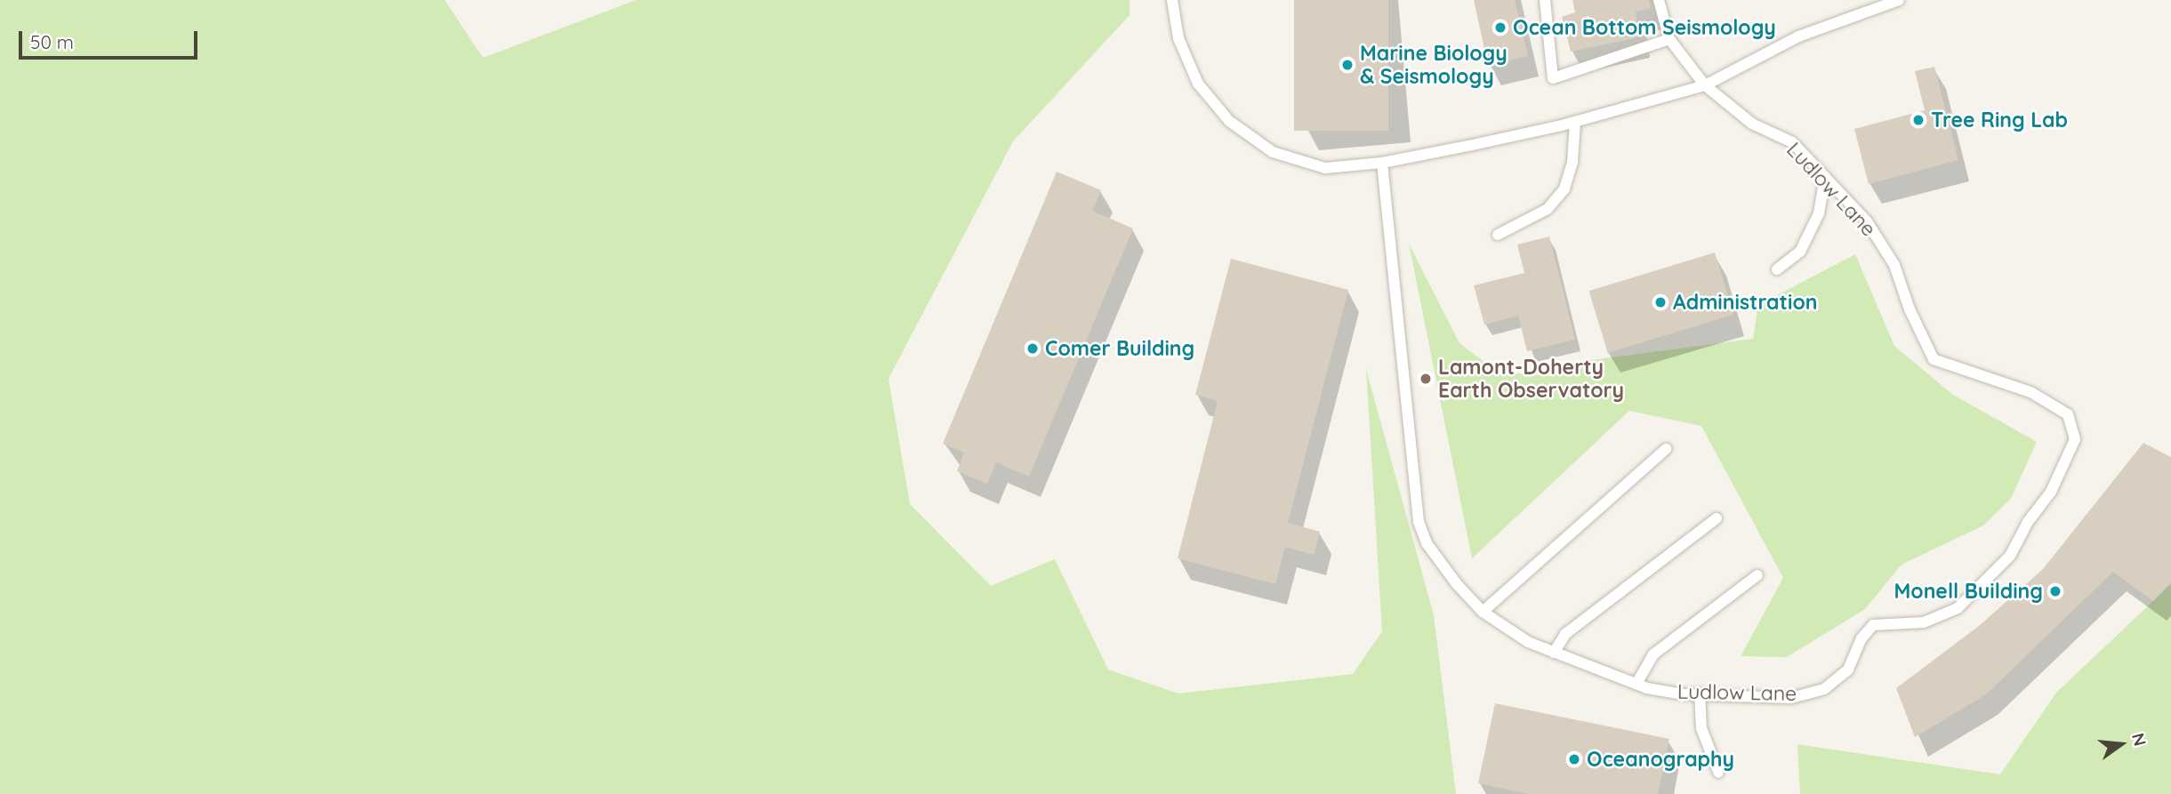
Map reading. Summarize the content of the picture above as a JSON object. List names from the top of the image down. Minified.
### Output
{"streets":{"lane":["Ludlow Lane"]},"places":["Ocean Bottom Seismology","Marine Biology & Seismology","Tree Ring Lab","Administration","Comer Building","Lamont-Doherty Earth Observatory","Monell Building","Oceanography"],"scale_bar":"50 m","north":"right"}
